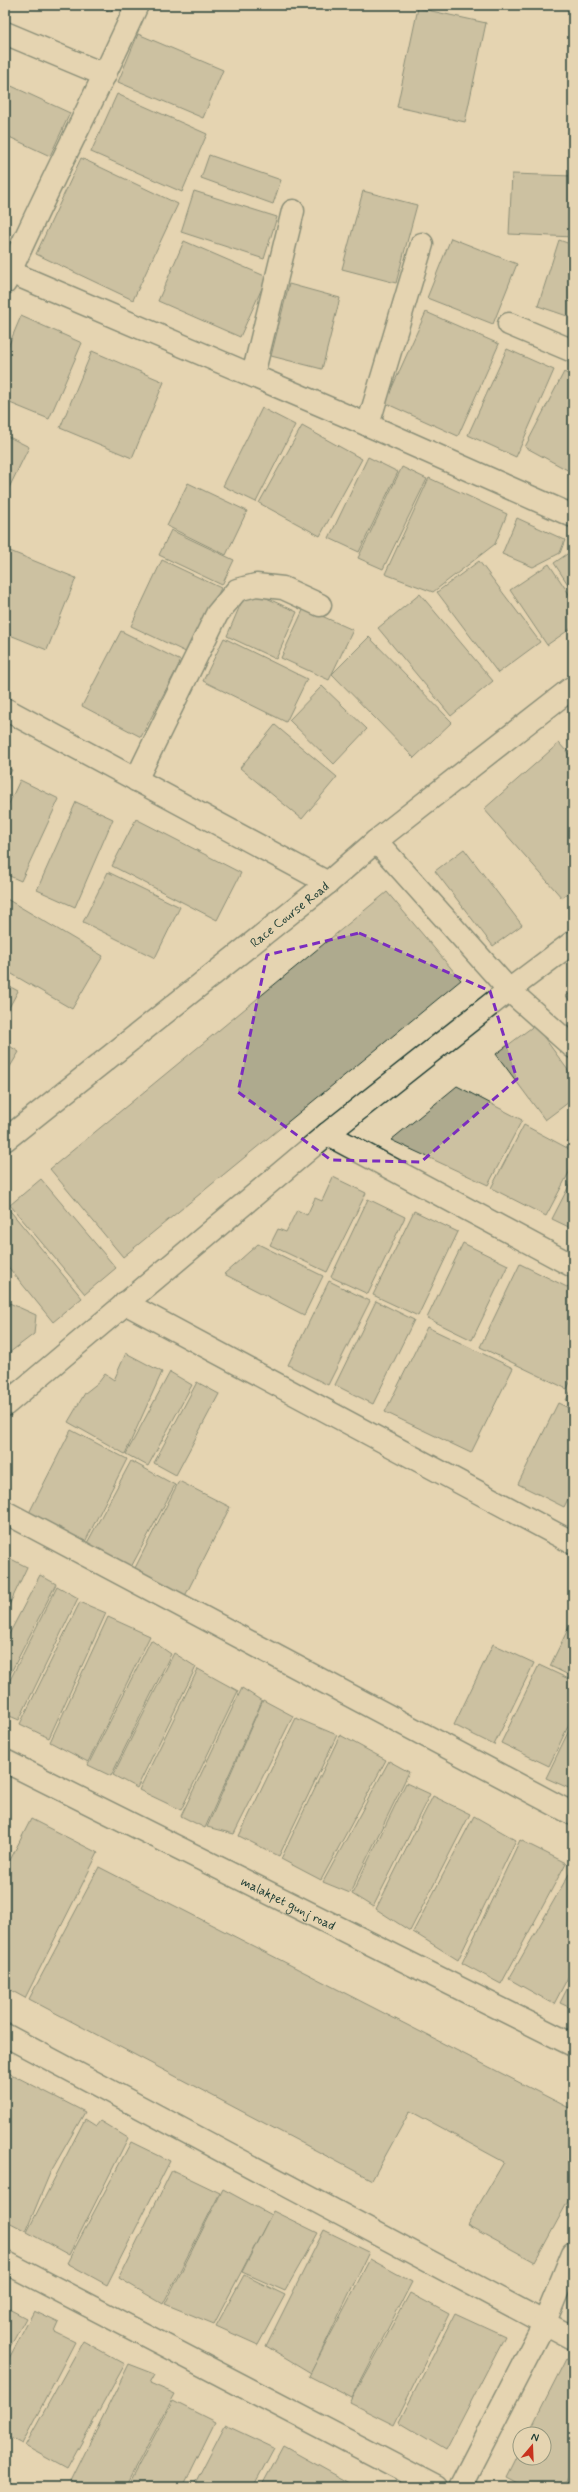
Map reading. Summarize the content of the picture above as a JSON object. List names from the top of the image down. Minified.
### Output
{"streets":{"street":["Race Course Road","malakpet gunj road"]},"north":"top"}
